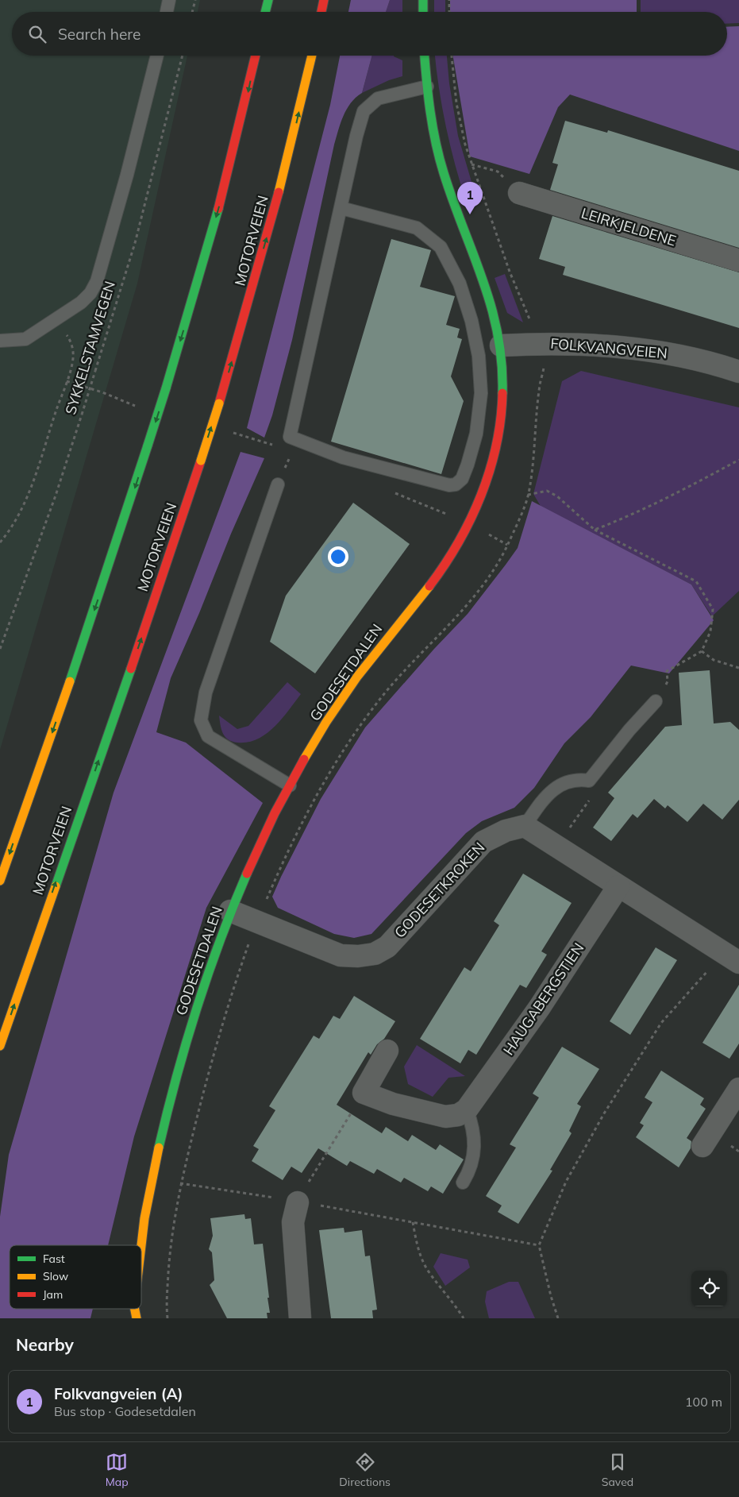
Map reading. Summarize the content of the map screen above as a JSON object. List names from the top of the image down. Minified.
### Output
{"streets":{"main road":["MOTORVEIEN","GODESETDALEN"],"street":["LEIRKJELDENE","FOLKVANGVEIEN","GODESETKROKEN","HAUGABERGSTIEN"],"path":["SYKKELSTAMVEGEN"]},"crossings":[["FOLKVANGVEIEN","GODESETDALEN"],["GODESETDALEN","GODESETKROKEN"]],"legend":["Fast","Slow","Jam"],"page":{"search":"Search here","pins":"1","heading":"Nearby","list":[{"mark":"1","name":"Folkvangveien (A)","note":"Bus stop · Godesetdalen","value":"100 m"}],"nav":["Map","Directions","Saved"]}}
